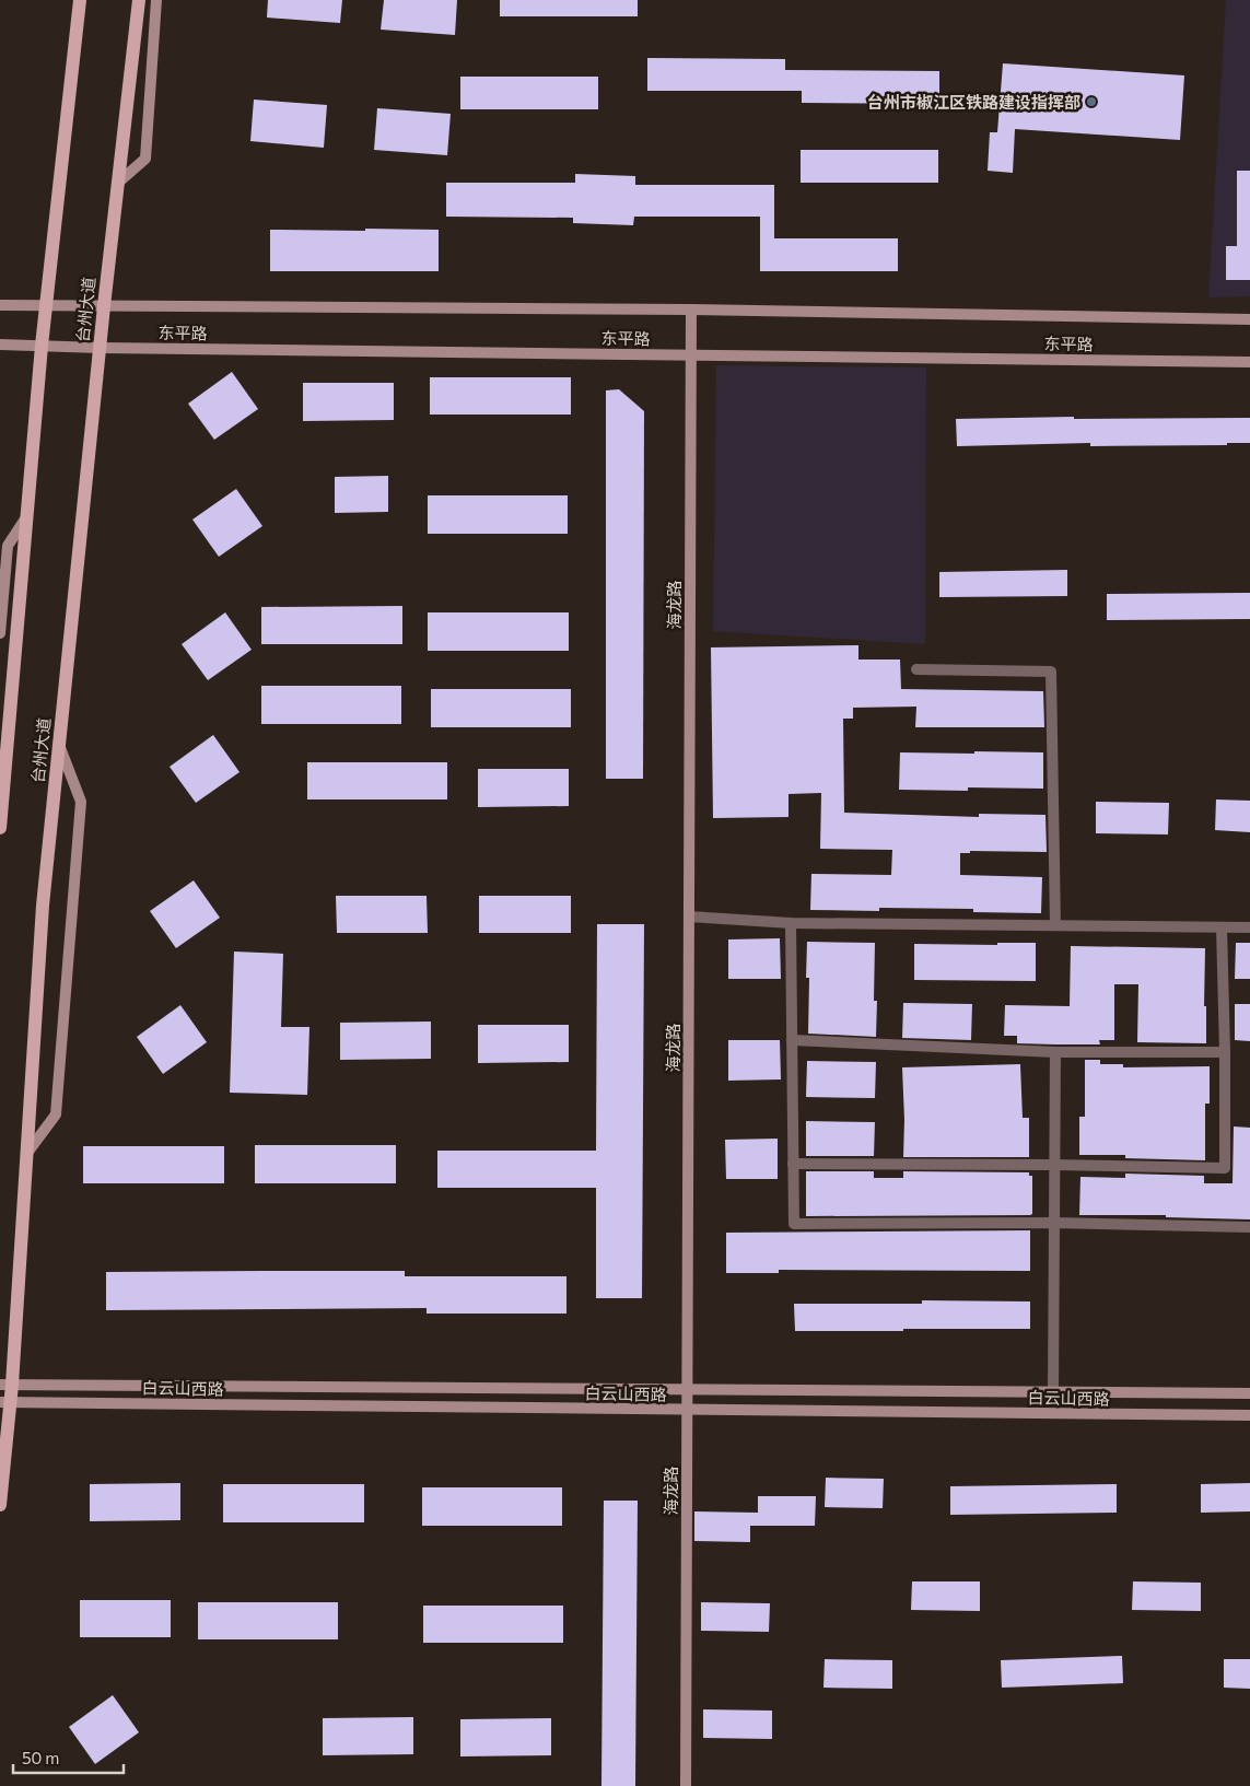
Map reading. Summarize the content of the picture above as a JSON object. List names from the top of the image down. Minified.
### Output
{"streets":{"main road":["台州大道","东平路","海龙路","白云山西路"]},"crossings":[["台州大道","东平路"],["台州大道","白云山西路"],["东平路","海龙路"],["海龙路","白云山西路"]],"places":["台州市椒江区铁路建设指挥部"],"scale_bar":"50 m"}
